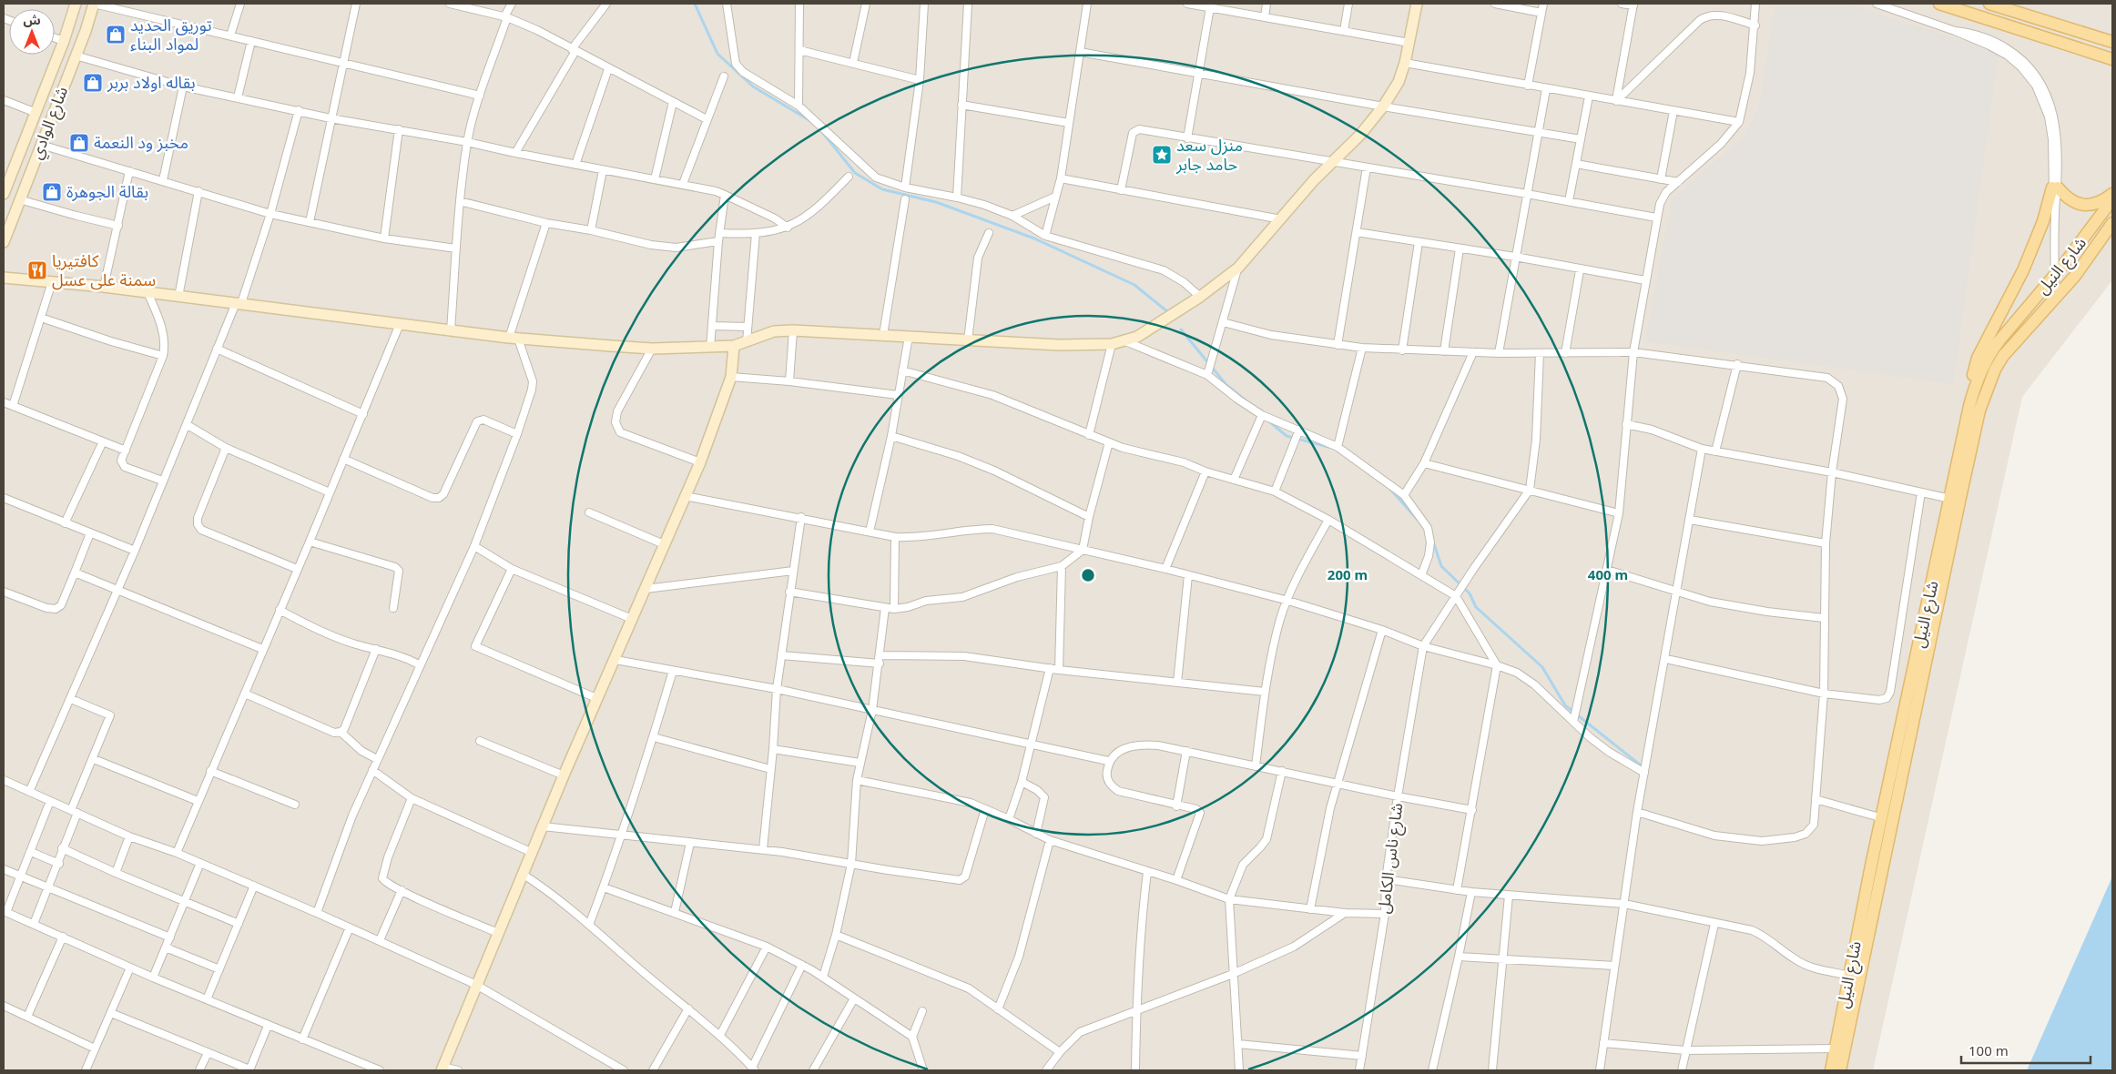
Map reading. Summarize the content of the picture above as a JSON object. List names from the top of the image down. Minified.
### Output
{"streets":{"main road":["شارع النيل"],"street":["شارع الوادي","شارع ناس الكامل"]},"places":{"shop":["توريق الحديد لمواد البناء","بقاله اولاد بربر","مخبز ود النعمة","بقالة الجوهرة"],"place":["منزل سعد حامد جابر"],"restaurant":["كافتيريا سمنة على عسل"]},"scale_bar":"100 m","north":"top","rings":["200 m","400 m"]}
